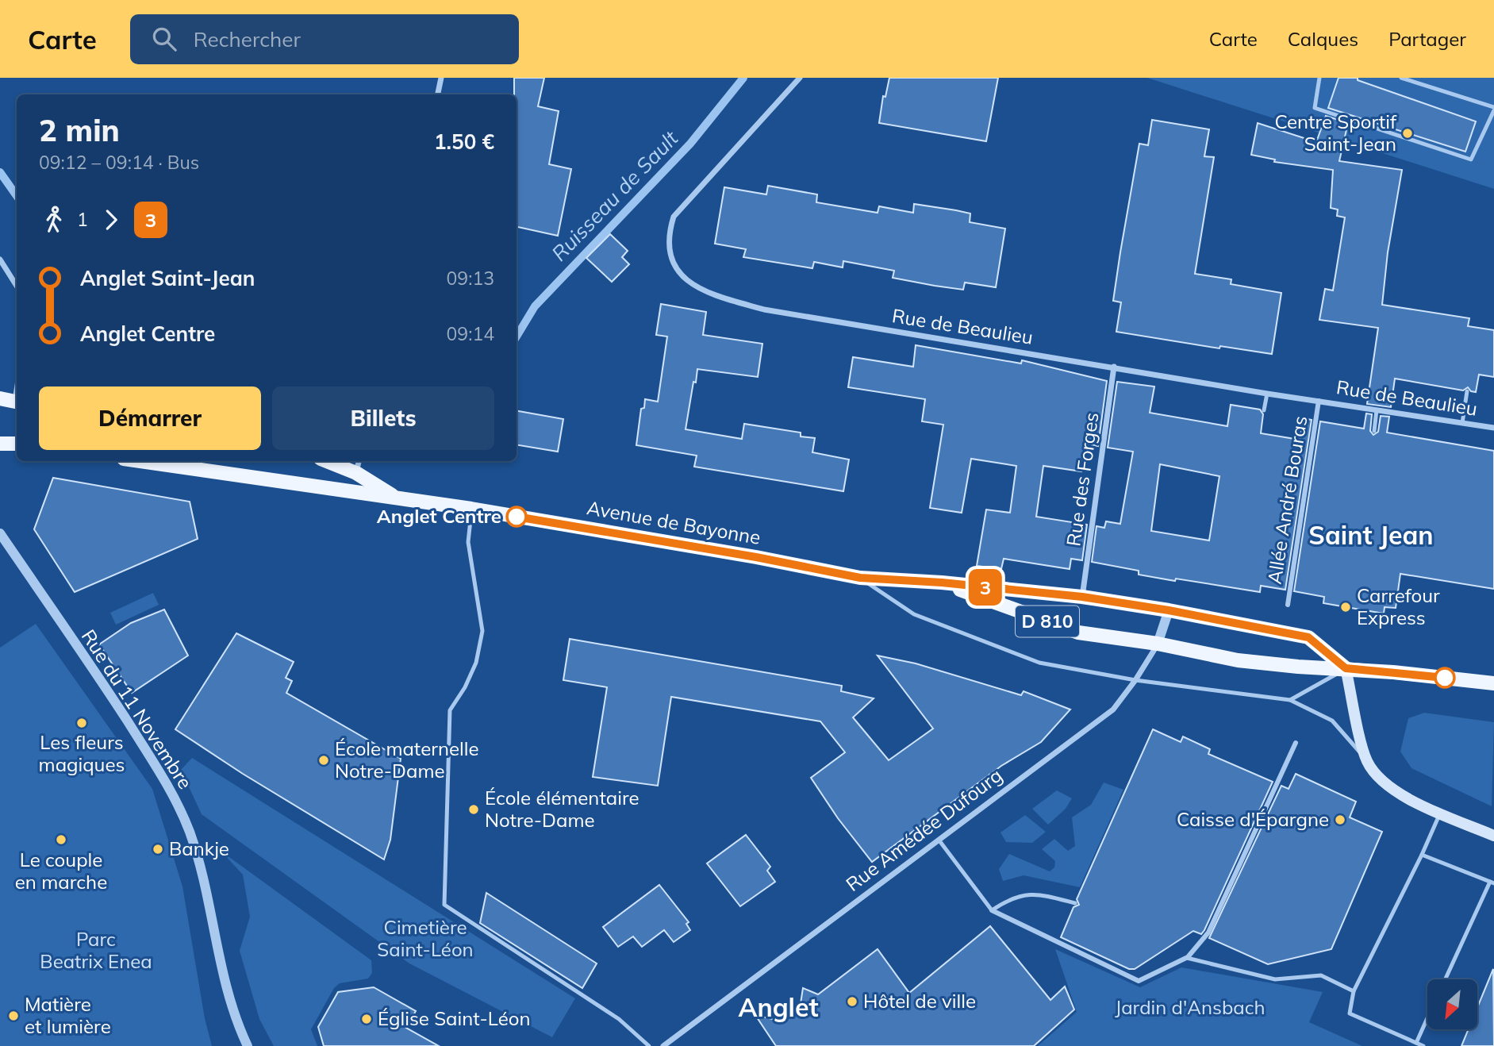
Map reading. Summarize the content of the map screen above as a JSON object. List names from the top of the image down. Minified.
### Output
{"streets":{"main road":["Avenue de Bayonne","D 810"],"street":["Rue de Beaulieu","Rue des Forges","Allée André Bouras","Rue du 11 Novembre","Rue Amédée Dufourg"]},"crossings":[["Rue de Beaulieu","Rue des Forges"],["Rue de Beaulieu","Allée André Bouras"],["Rue des Forges","D 810"],["Avenue de Bayonne","D 810"],["D 810","Rue Amédée Dufourg"]],"districts":["Saint Jean","Anglet"],"water":["Ruisseau de Sault"],"parks":["Cimetière Saint-Léon","Parc Beatrix Enea","Jardin d'Ansbach"],"places":["Centre Sportif Saint-Jean","Anglet Centre","Carrefour Express","Les fleurs magiques","École maternelle Notre-Dame","École élémentaire Notre-Dame","Caisse d'Épargne","Le couple en marche","Bankje","Hôtel de ville","Matière et lumière","Église Saint-Léon"],"lines":["bus line 3"],"north":"bottom left","page":{"header":"Carte","search":"Rechercher","nav":["Carte","Calques","Partager"],"on_map":"3","heading":["2 min","09:12 – 09:14 · Bus","1.50 €"],"legs":["1","3"],"list":[{"name":"Anglet Saint-Jean","value":"09:13"},{"name":"Anglet Centre","value":"09:14"}],"buttons":["Démarrer","Billets"]}}
